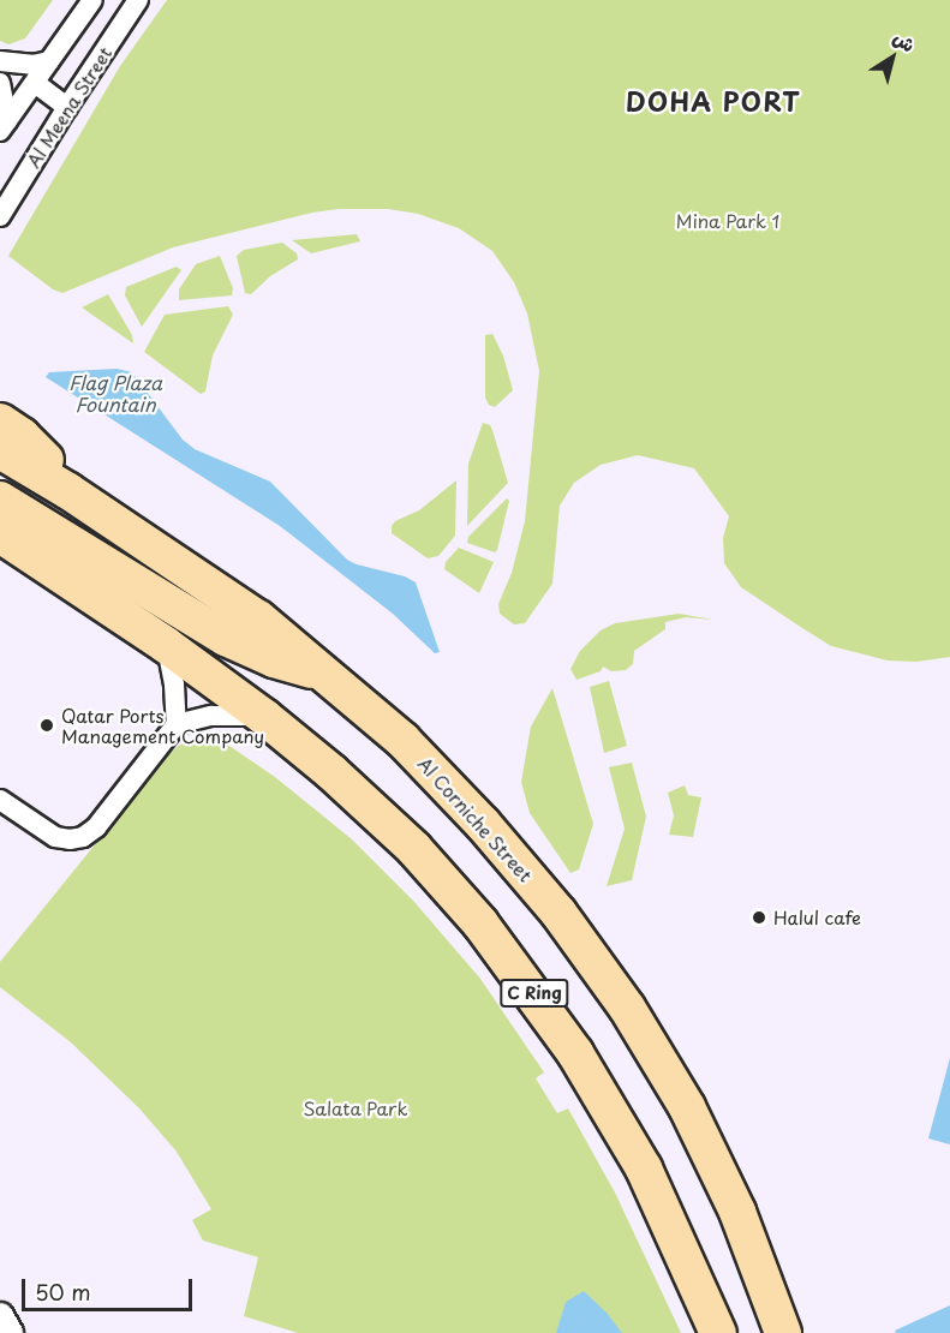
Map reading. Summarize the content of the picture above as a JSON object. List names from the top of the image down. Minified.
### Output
{"streets":{"highway":["Al Corniche Street","C Ring"],"street":["Al Meena Street"]},"districts":["DOHA PORT"],"water":["Flag Plaza Fountain"],"parks":["Mina Park 1","Salata Park"],"places":["Qatar Ports Management Company","Halul cafe"],"scale_bar":"50 m","north":"top right"}
